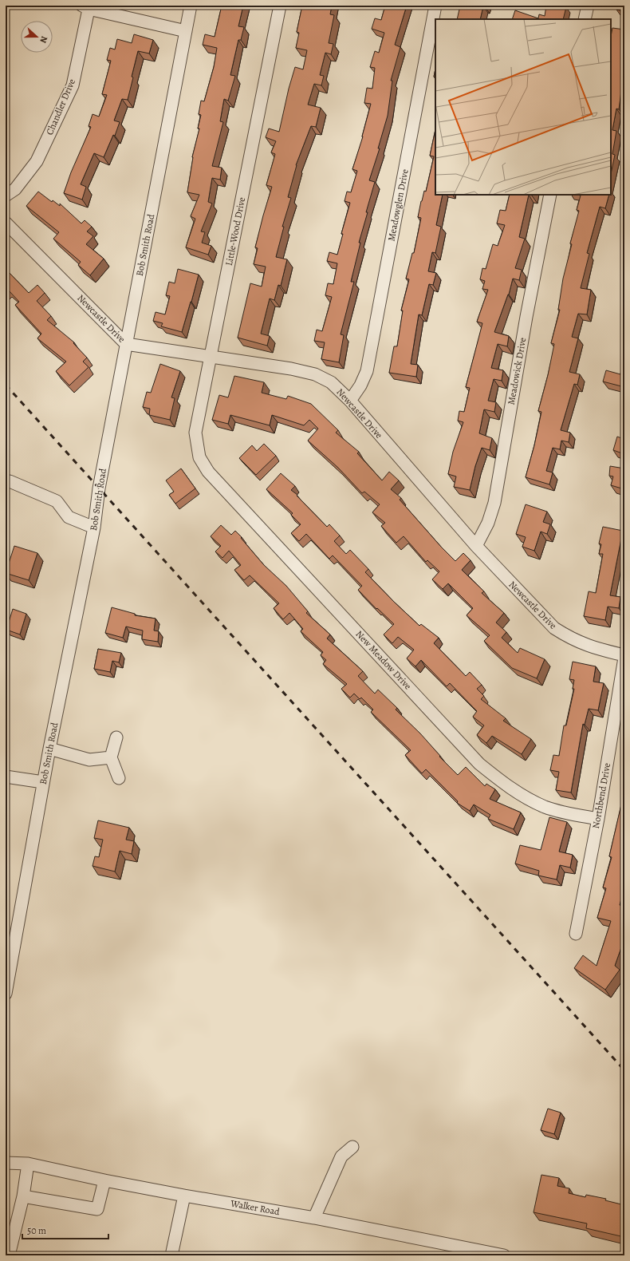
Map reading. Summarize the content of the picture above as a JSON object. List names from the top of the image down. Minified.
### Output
{"streets":{"street":["Chandler Drive","Meadowglen Drive","Little-Wood Drive","Bob Smith Road","Newcastle Drive","Meadowick Drive","New Meadow Drive","Northbend Drive","Walker Road"]},"crossings":[["Meadowglen Drive","Newcastle Drive"],["Little-Wood Drive","Newcastle Drive"],["Little-Wood Drive","New Meadow Drive"],["Bob Smith Road","Newcastle Drive"],["Newcastle Drive","Meadowick Drive"],["New Meadow Drive","Northbend Drive"]],"scale_bar":"50 m","north":"right"}
